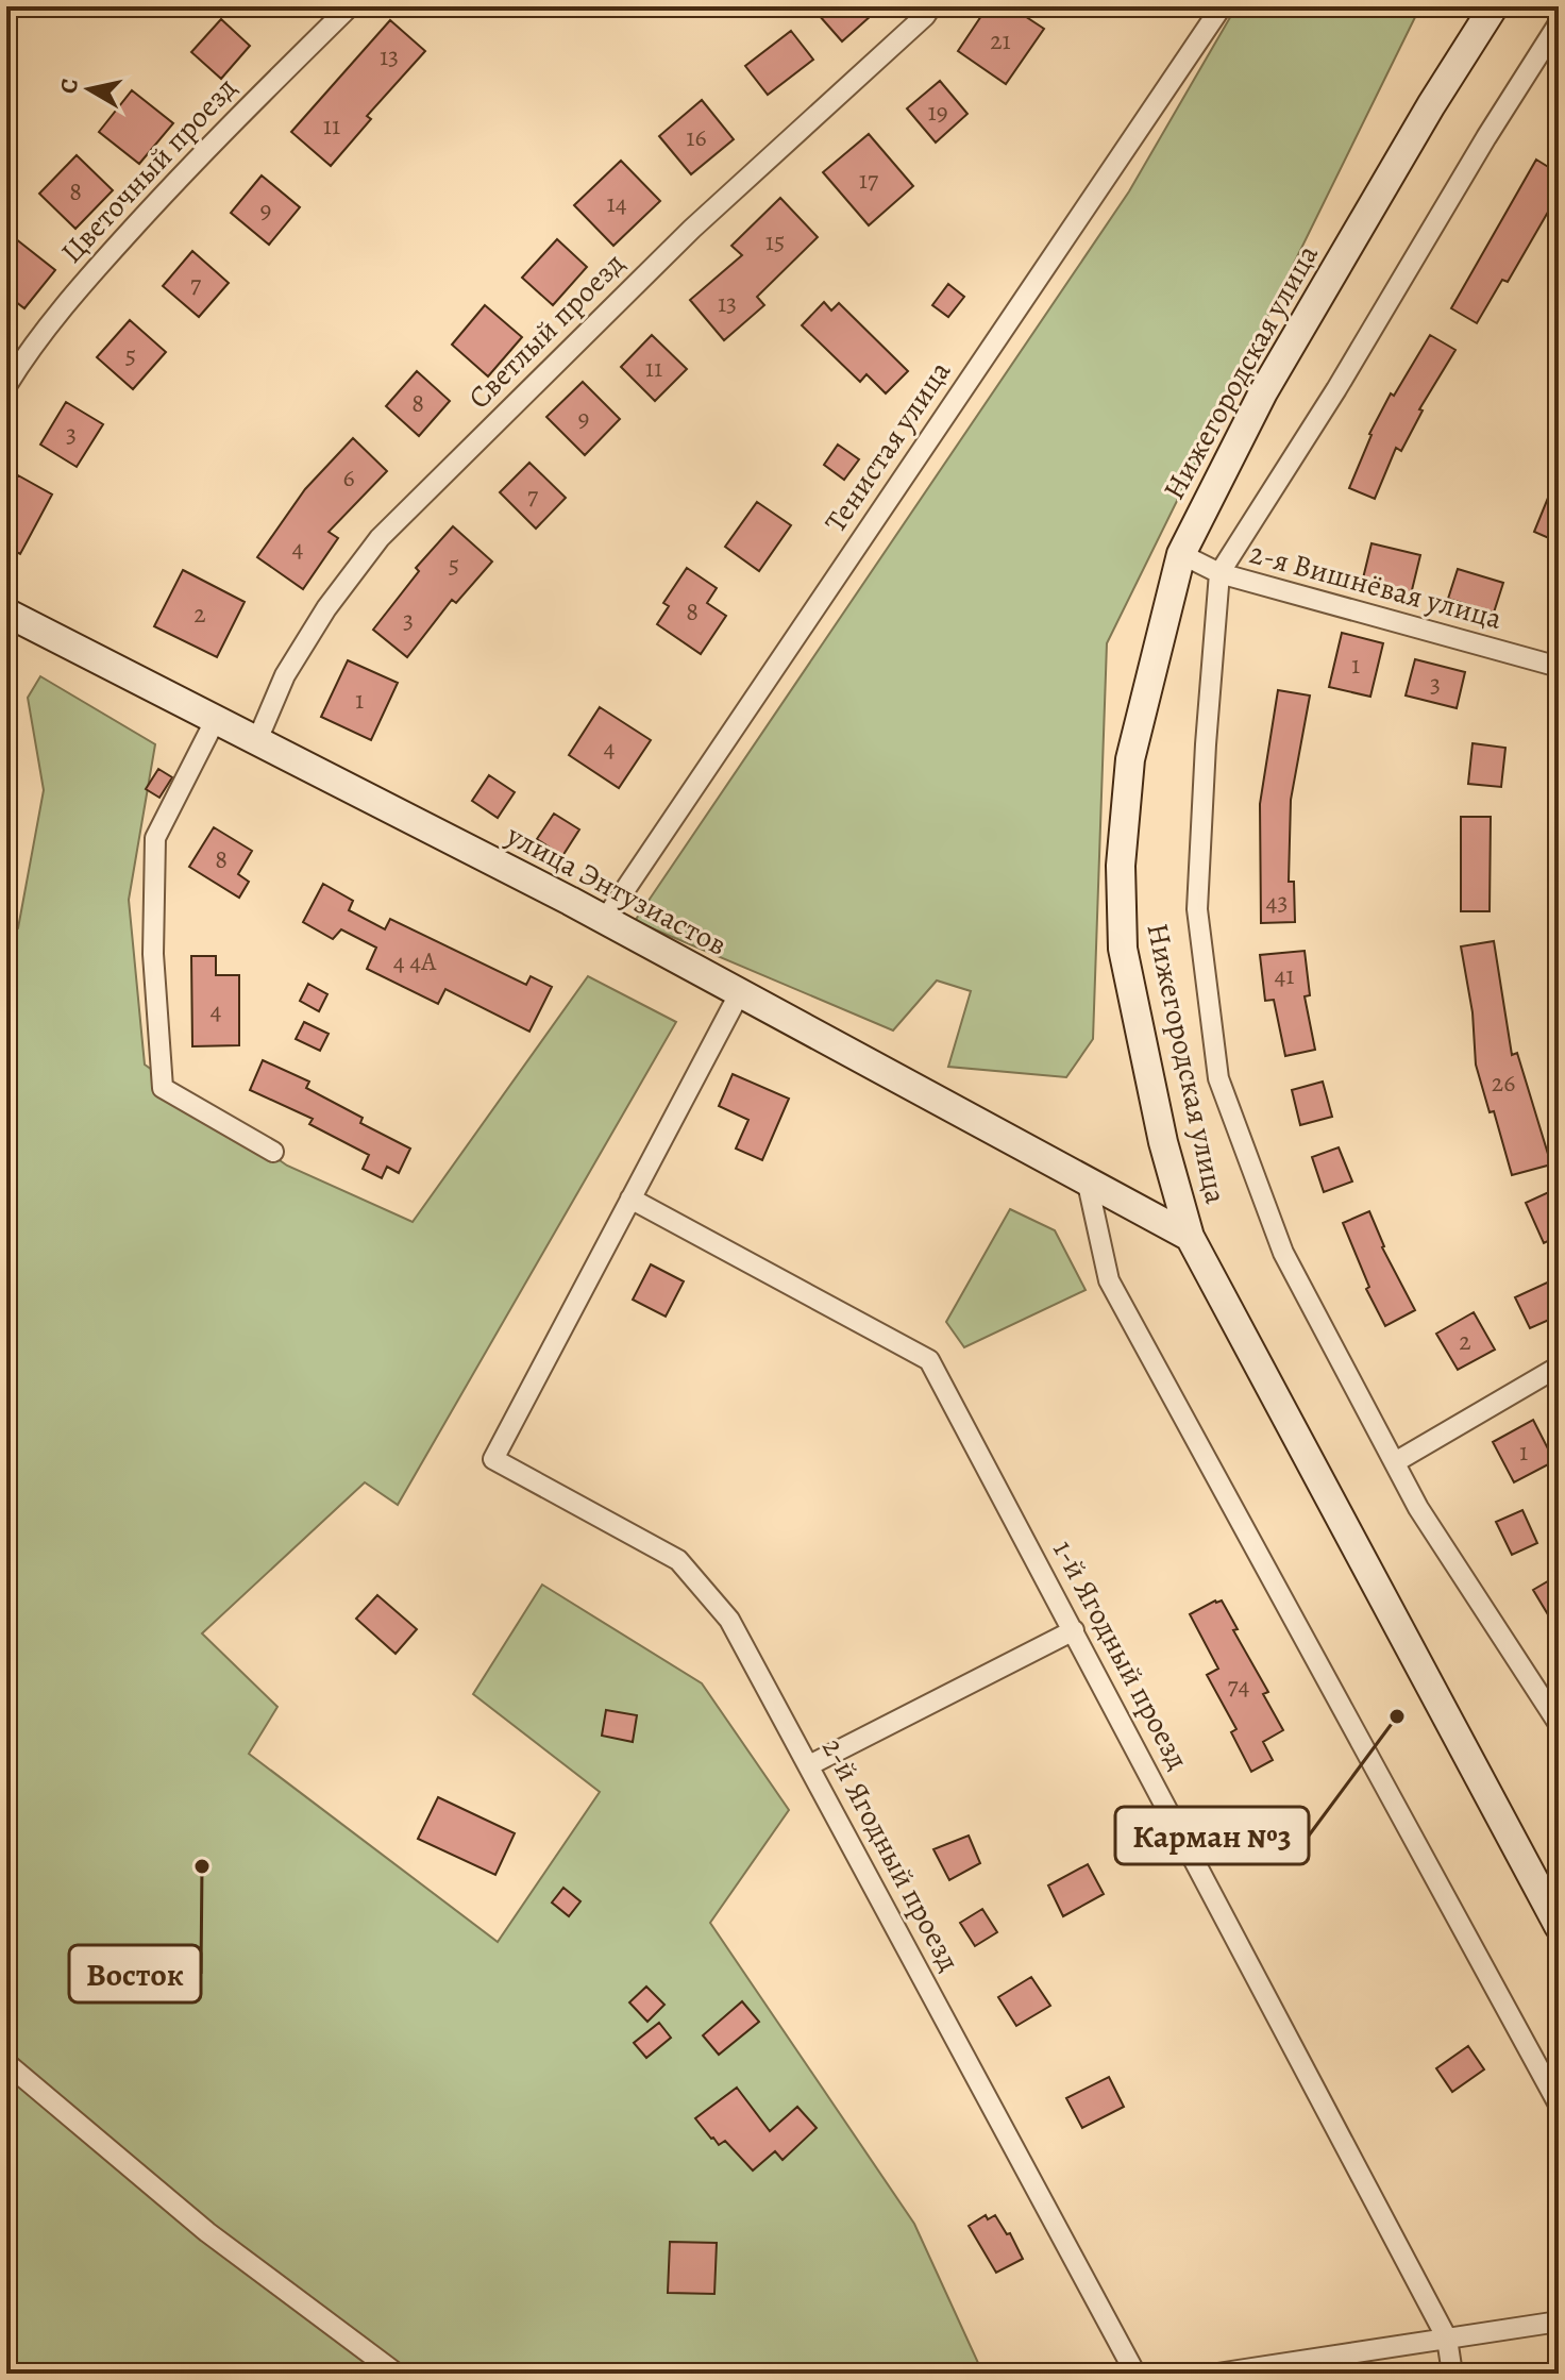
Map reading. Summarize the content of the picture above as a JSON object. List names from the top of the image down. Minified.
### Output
{"streets":{"street":["Цветочный проезд","Светлый проезд","Нижегородская улица","Тенистая улица","2-я Вишнёвая улица","улица Энтузиастов","1-й Ягодный проезд","2-й Ягодный проезд"]},"crossings":[["Светлый проезд","улица Энтузиастов"],["Нижегородская улица","2-я Вишнёвая улица"],["Нижегородская улица","улица Энтузиастов"],["Тенистая улица","улица Энтузиастов"],["1-й Ягодный проезд","2-й Ягодный проезд"]],"places":["Карман №3","Восток"],"house_numbers":["21","13","19","11","16","17","8","14","9","15","7","13","5","11","8","9","3","6","7","4","5","8","2","3","1","3","1","4","8","43","4 4А","41","4","26","2","1","74"],"north":"left"}
